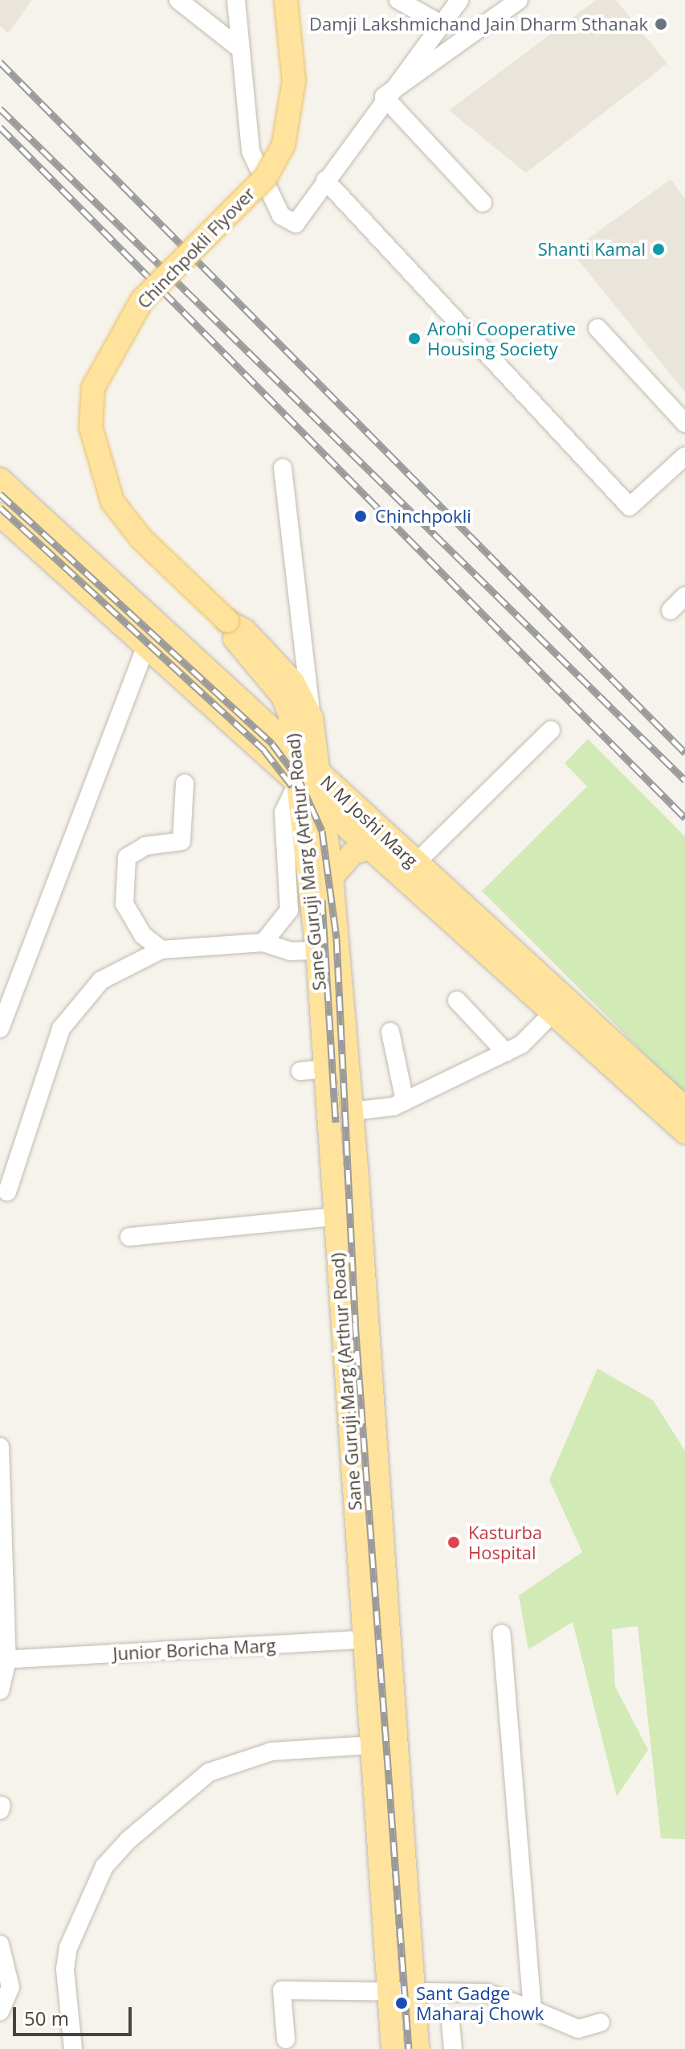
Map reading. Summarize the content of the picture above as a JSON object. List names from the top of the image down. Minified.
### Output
{"streets":{"main road":["Chinchpokli Flyover","N M Joshi Marg","Sane Guruji Marg (Arthur Road)"],"street":["Junior Boricha Marg"]},"crossings":[["Chinchpokli Flyover","Sane Guruji Marg (Arthur Road)"],["N M Joshi Marg","Sane Guruji Marg (Arthur Road)"],["Sane Guruji Marg (Arthur Road)","Junior Boricha Marg"]],"places":["Damji Lakshmichand Jain Dharm Sthanak","Shanti Kamal","Arohi Cooperative Housing Society","Chinchpokli","Kasturba Hospital","Sant Gadge Maharaj Chowk"],"scale_bar":"50 m"}
